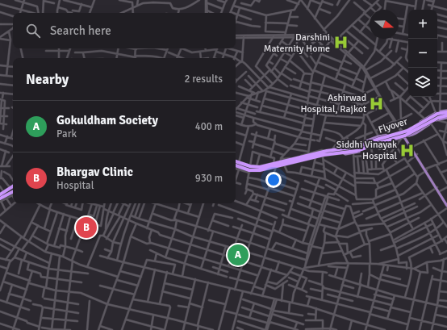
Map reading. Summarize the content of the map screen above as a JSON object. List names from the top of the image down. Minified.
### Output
{"streets":{"highway":["Flyover"]},"places":{"hospital":["Darshini Maternity Home","Ashirwad Hospital, Rajkot","Siddhi Vinayak Hospital"]},"north":"right","page":{"map_buttons":["+","−"],"search":"Search here","heading":["Nearby","2 results"],"list":[{"mark":"A","name":"Gokuldham Society","note":"Park","value":"400 m"},{"mark":"B","name":"Bhargav Clinic","note":"Hospital","value":"930 m"}],"pins":["B","A"]}}
